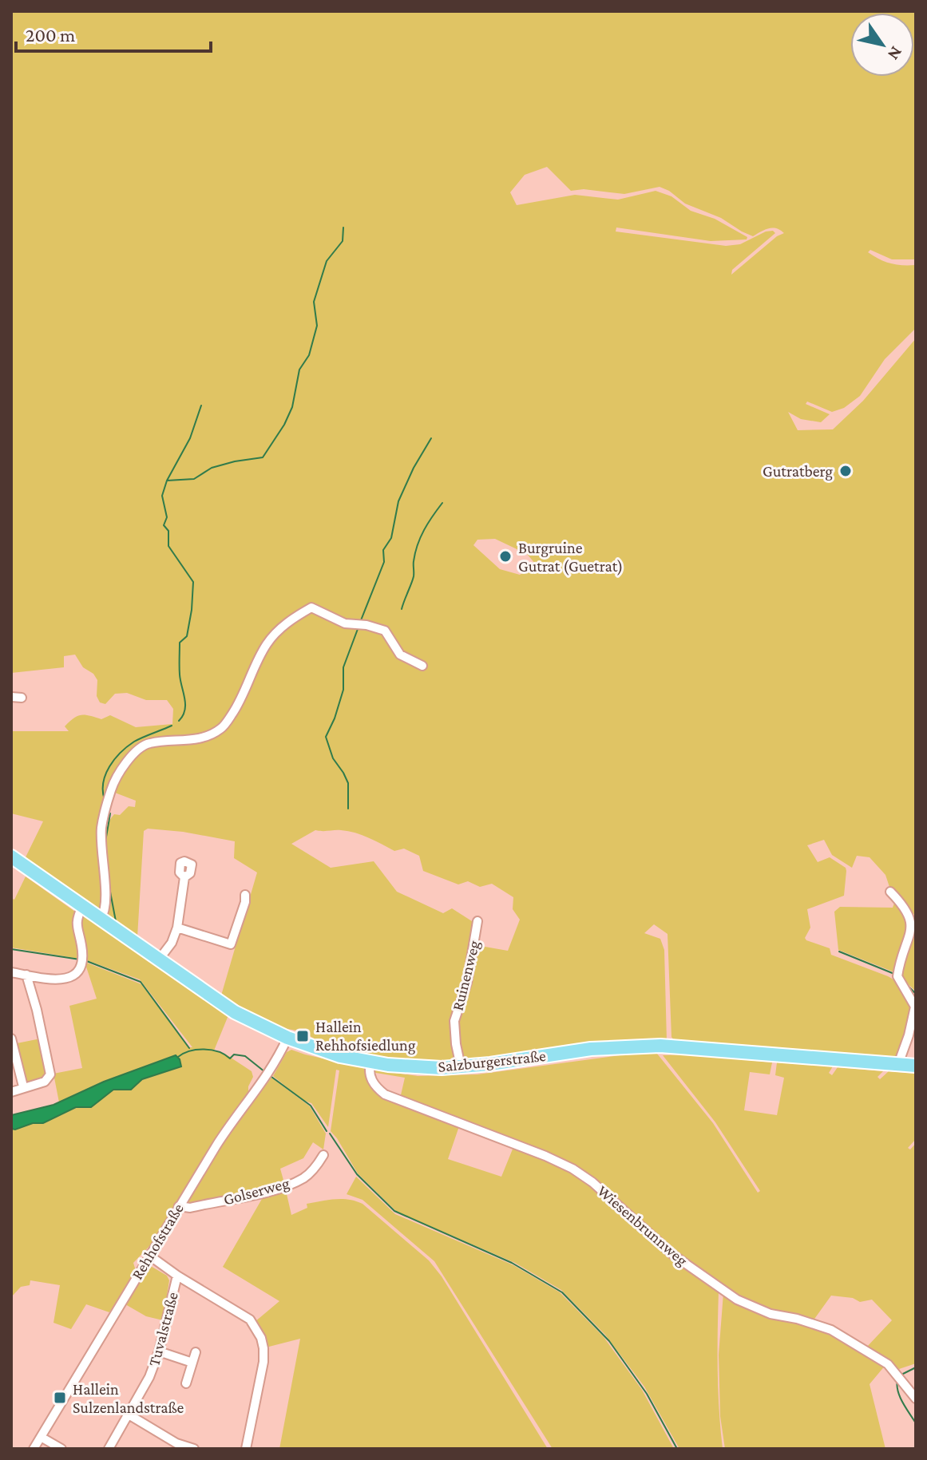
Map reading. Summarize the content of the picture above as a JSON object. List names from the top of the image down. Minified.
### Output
{"streets":{"main road":["Salzburgerstraße"],"street":["Ruinenweg","Golserweg","Wiesenbrunnweg","Rehhofstraße","Tuvalstraße"]},"crossings":[["Ruinenweg","Salzburgerstraße"],["Salzburgerstraße","Wiesenbrunnweg"],["Salzburgerstraße","Rehhofstraße"],["Golserweg","Rehhofstraße"]],"places":{"other":["Gutratberg","Burgruine Gutrat (Guetrat)"],"transit":["Hallein Rehhofsiedlung","Hallein Sulzenlandstraße"]},"scale_bar":"200 m","north":"bottom right"}
